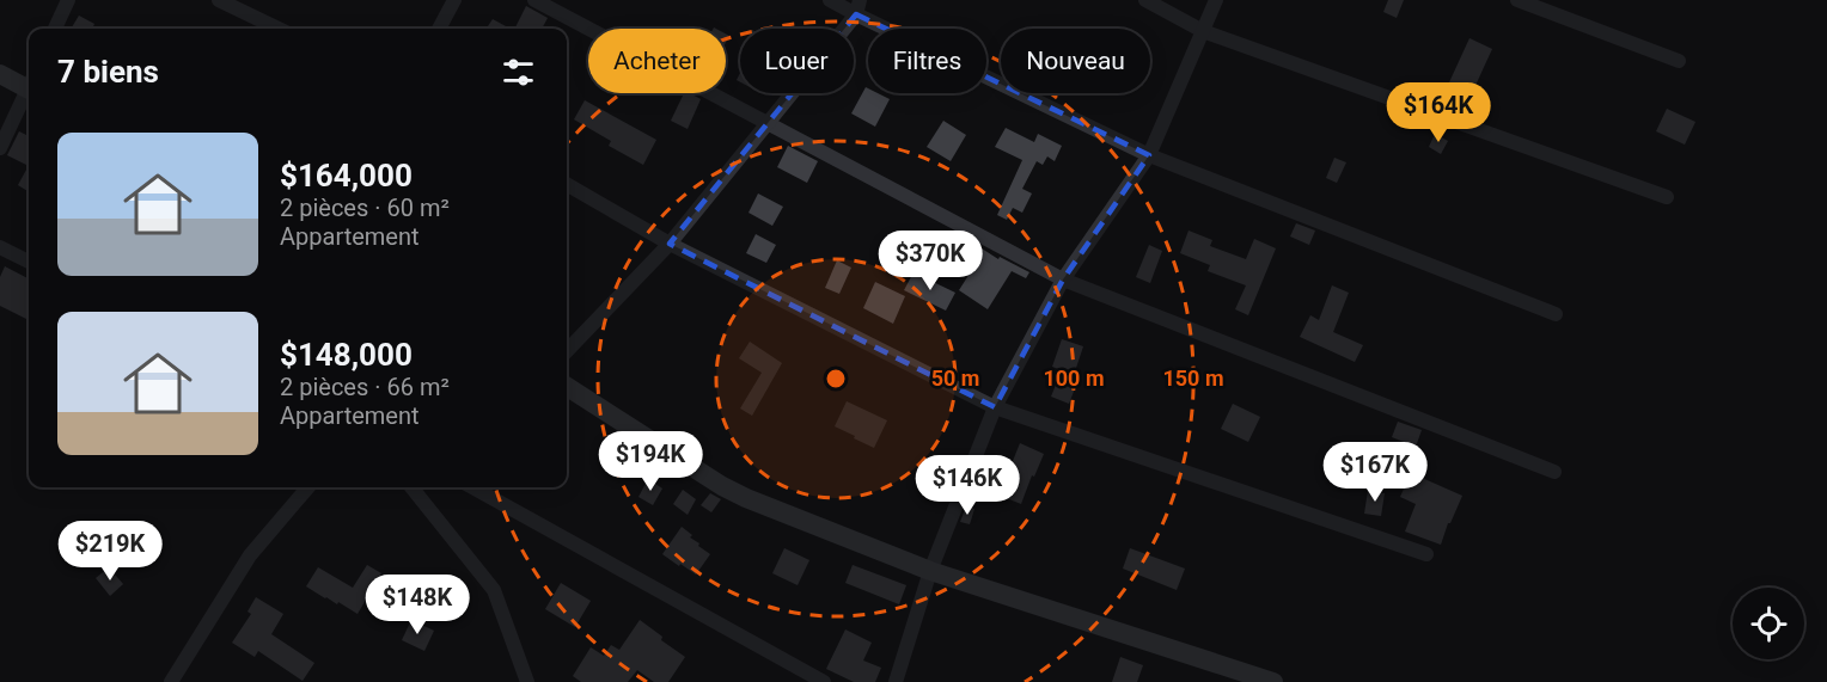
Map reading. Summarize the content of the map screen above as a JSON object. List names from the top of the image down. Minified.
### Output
{"page":{"chip":["Acheter","Louer","Filtres","Nouveau"],"heading":"7 biens","price":["$164K","$370K","$194K","$167K","$146K","$219K","$148K"],"list":[{"name":"$164,000","note":"2 pièces · 60 m² · Appartement"},{"name":"$148,000","note":"2 pièces · 66 m² · Appartement"}]},"rings":["50 m","100 m","150 m"]}
